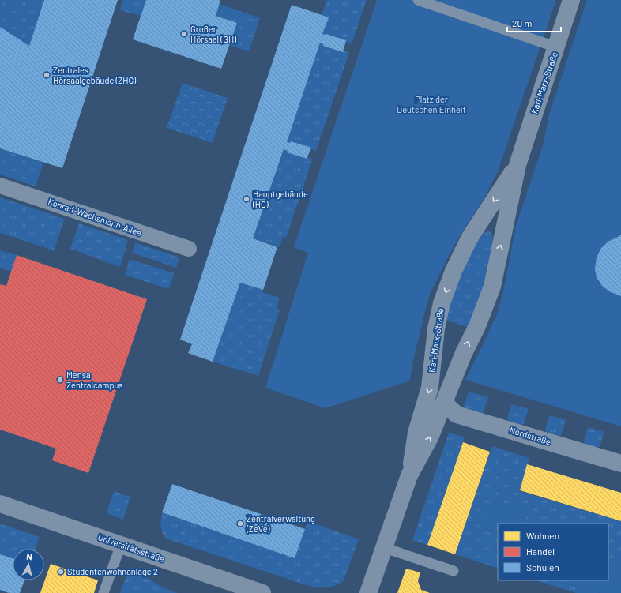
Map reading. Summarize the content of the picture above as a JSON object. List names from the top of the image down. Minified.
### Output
{"streets":{"street":["Karl-Marx-Straße","Konrad-Wachsmann-Allee","Nordstraße","Universitätsstraße"]},"crossings":[["Karl-Marx-Straße","Nordstraße"]],"parks":["Platz der Deutschen Einheit"],"places":["Großer Hörsaal (GH)","Zentrales Hörsaalgebäude (ZHG)","Hauptgebäude (HG)","Mensa Zentralcampus","Zentralverwaltung (ZeVe)","Studentenwohnanlage 2"],"legend":["Wohnen","Handel","Schulen"],"scale_bar":"20 m","north":"top"}
